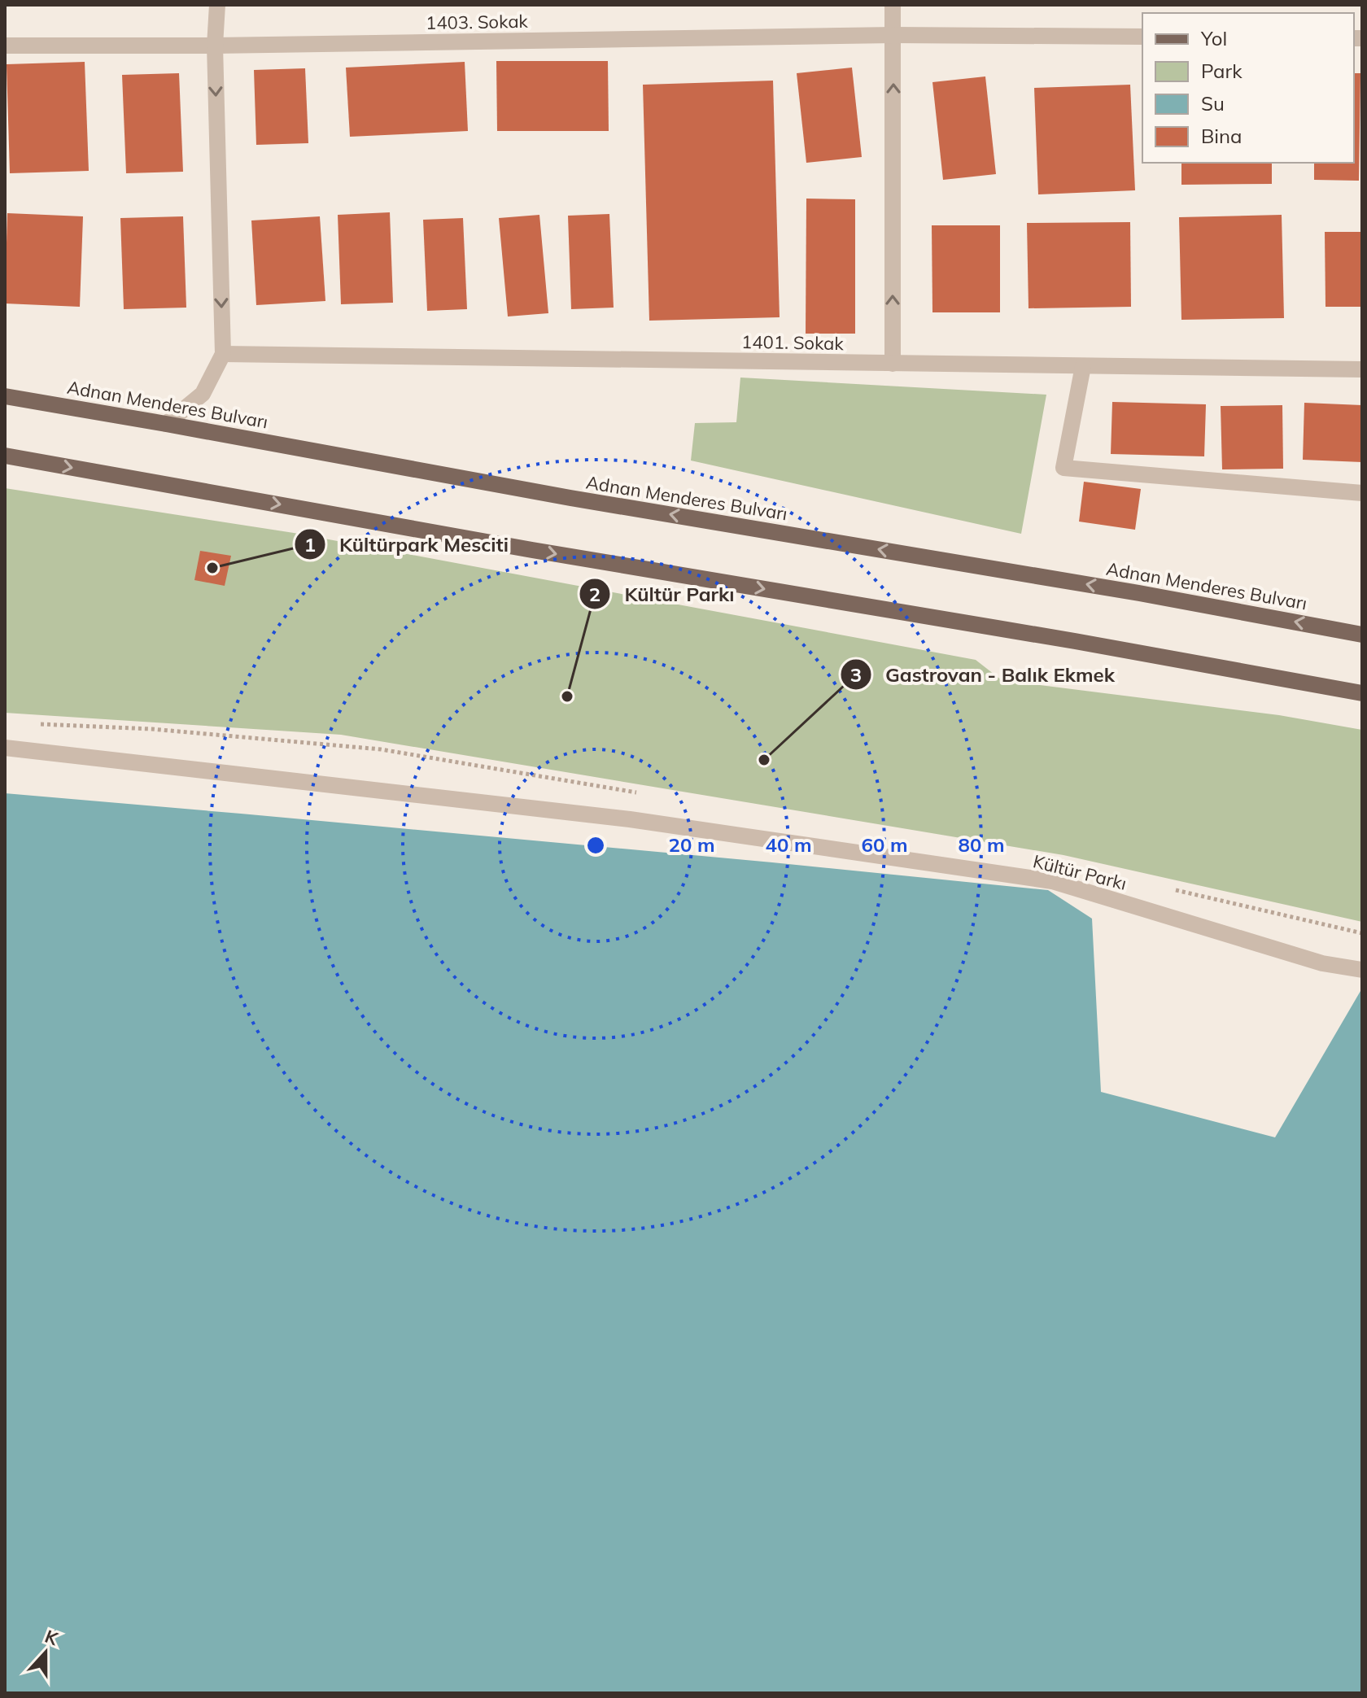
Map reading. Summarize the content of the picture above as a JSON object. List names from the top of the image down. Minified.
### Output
{"streets":{"main road":["Adnan Menderes Bulvarı"],"street":["1403. Sokak","1401. Sokak","Kültür Parkı"]},"places":["Kültürpark Mesciti","Kültür Parkı","Gastrovan - Balık Ekmek"],"legend":["Yol","Park","Su","Bina"],"north":"top","rings":["20 m","40 m","60 m","80 m"]}
